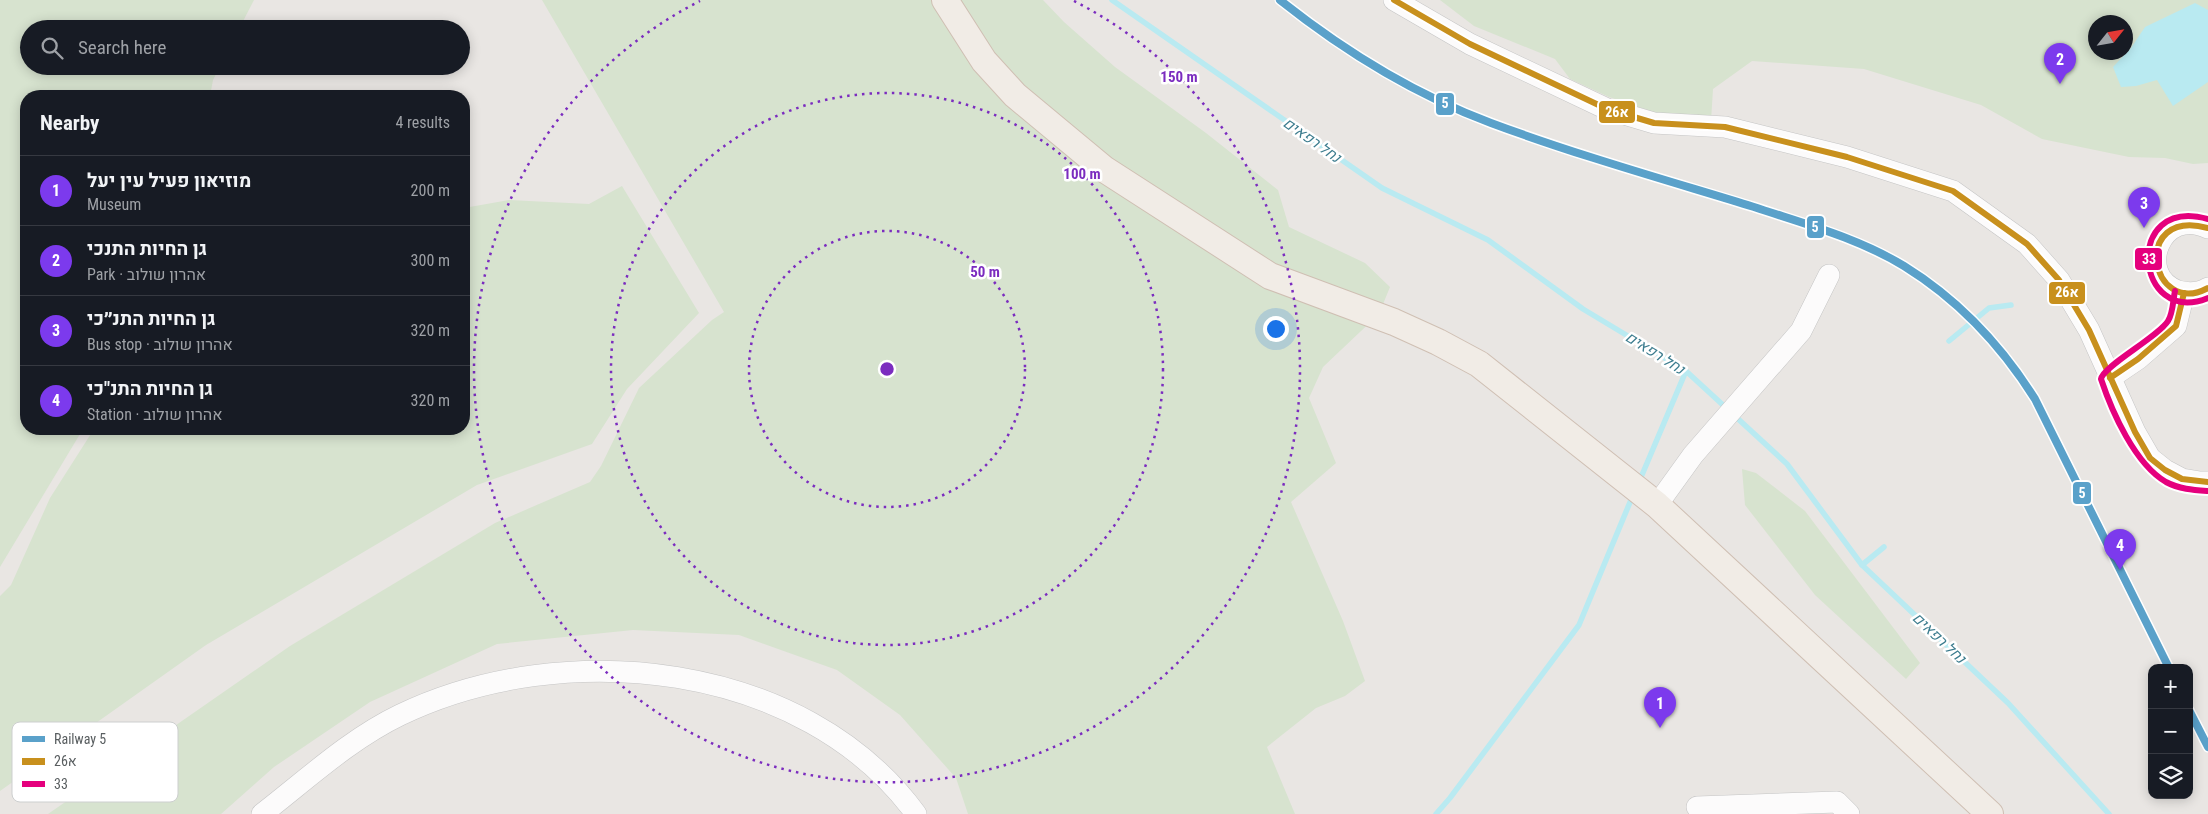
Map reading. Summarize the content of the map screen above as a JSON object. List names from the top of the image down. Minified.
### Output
{"water":["נחל רפאים"],"lines":["rail line 5","transit line 26א","transit line 33"],"legend":["Railway 5","26א","33"],"north":"top right","page":{"search":"Search here","pins":["2","3","4","1"],"heading":["Nearby","4 results"],"list":[{"mark":"1","name":"מוזיאון פעיל עין יעל","note":"Museum","value":"200 m"},{"mark":"2","name":"גן החיות התנכי","note":"Park · אהרון שולוב","value":"300 m"},{"mark":"3","name":"גן החיות התנ״כי","note":"Bus stop · אהרון שולוב","value":"320 m"},{"mark":"4","name":"גן החיות התנ\"כי","note":"Station · אהרון שולוב","value":"320 m"}],"map_buttons":["+","−"]},"rings":["150 m","100 m","50 m"]}
